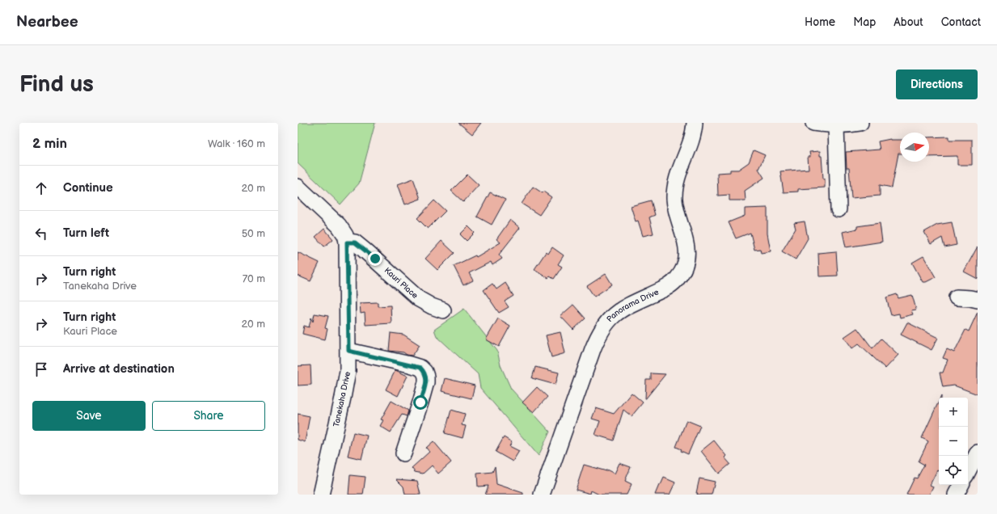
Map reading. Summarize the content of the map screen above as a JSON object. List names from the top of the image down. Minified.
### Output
{"streets":{"street":["Kauri Place","Panorama Drive","Tanekaha Drive"]},"crossings":[["Kauri Place","Tanekaha Drive"]],"north":"right","page":{"header":"Nearbee","nav":["Home","Map","About","Contact"],"buttons":["Directions",["Save","Share"]],"title":"Find us","heading":["2 min","Walk · 160 m"],"list":[["Continue","20 m"],["Turn left","50 m"],["Turn right","Tanekaha Drive","70 m"],["Turn right","Kauri Place","20 m"],"Arrive at destination"],"map_buttons":["+","−"]}}
